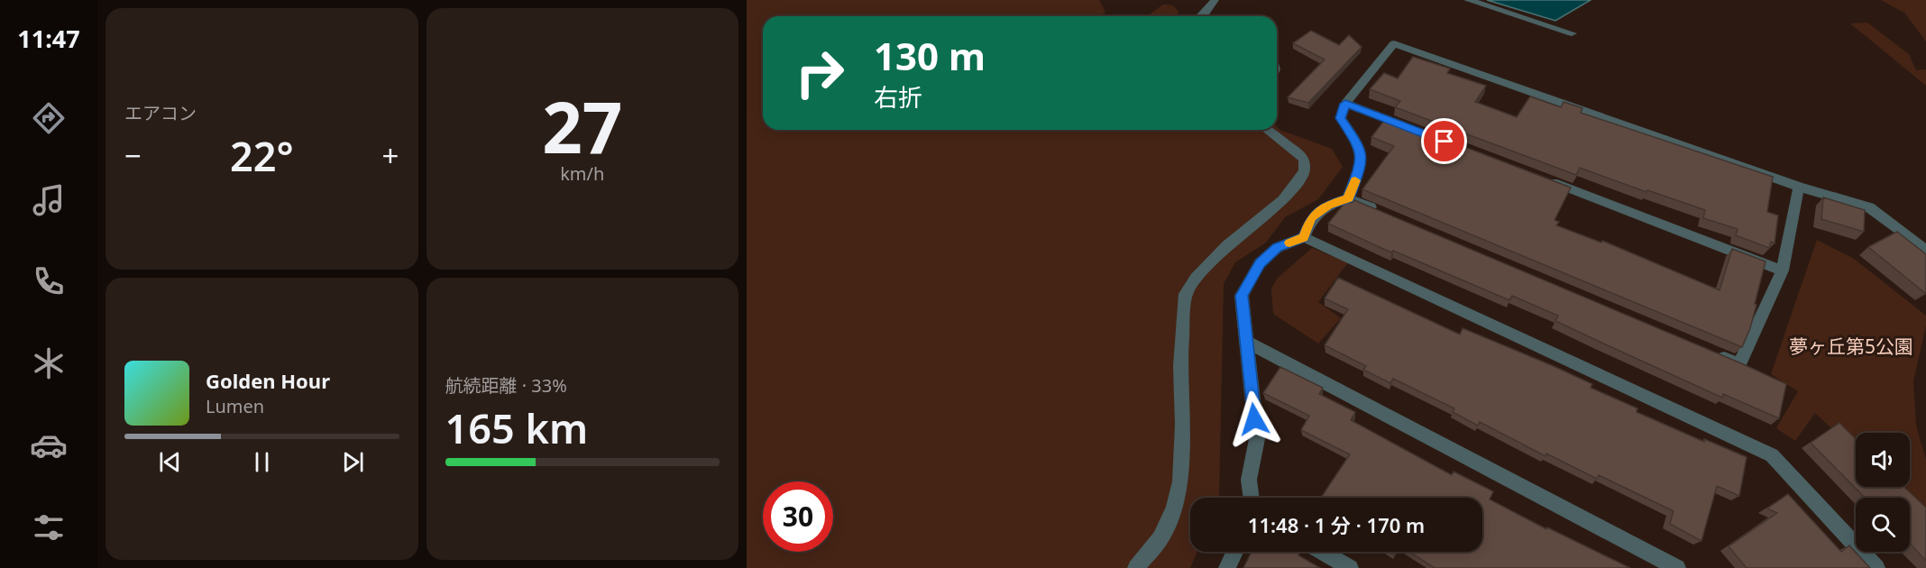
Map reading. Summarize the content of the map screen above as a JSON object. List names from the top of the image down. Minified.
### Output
{"parks":["夢ヶ丘第5公園"],"page":{"tabs":"11:47","tile":["エアコン",["27","km/h"],["航続距離 · 33%","165 km"]],"turn":["130 m","右折"],"heat":["−","22°","+"],"song":["Golden Hour","Lumen"],"limit":"30","trip":"11:48 · 1 分 · 170 m"}}
